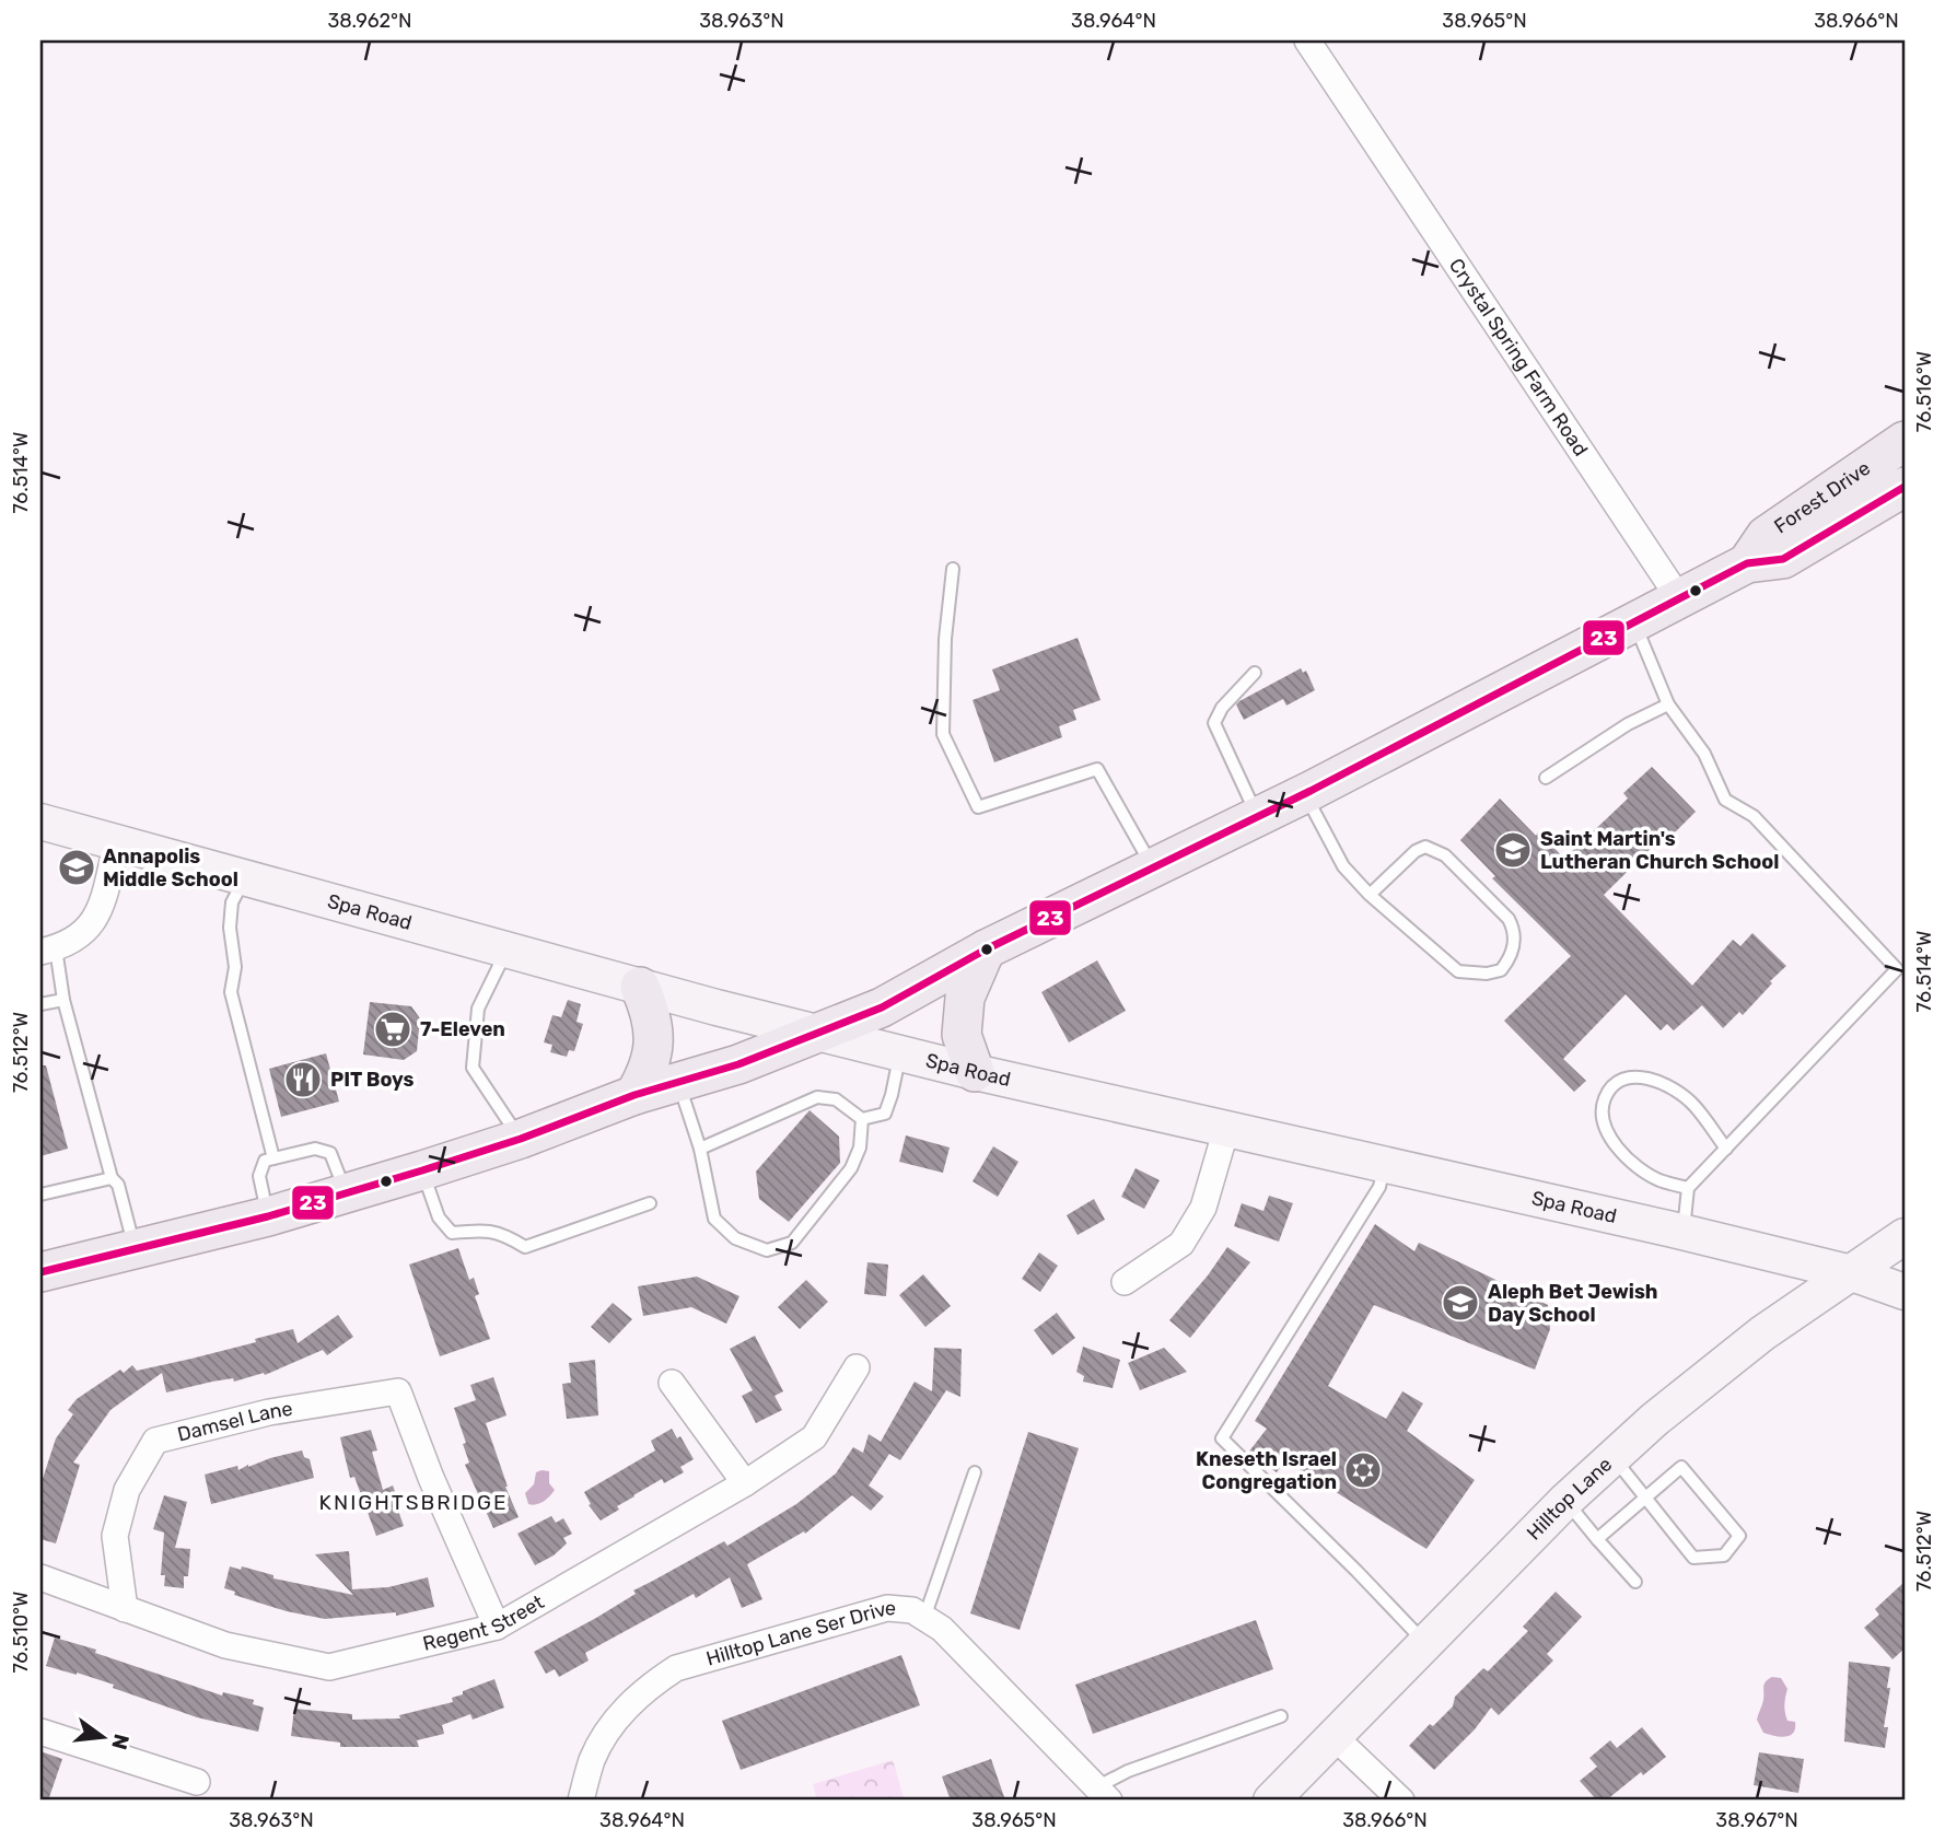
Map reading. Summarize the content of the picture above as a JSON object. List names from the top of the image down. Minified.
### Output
{"streets":{"main road":["Forest Drive"],"street":["Crystal Spring Farm Road","Spa Road","Damsel Lane","Hilltop Lane","Regent Street","Hilltop Lane Ser Drive"]},"crossings":[["Crystal Spring Farm Road","Forest Drive"],["Forest Drive","Spa Road"],["Spa Road","Hilltop Lane"],["Damsel Lane","Regent Street"]],"districts":["KNIGHTSBRIDGE"],"places":{"school or university":["Saint Martin's Lutheran Church School","Annapolis Middle School","Aleph Bet Jewish Day School"],"supermarket":["7-Eleven"],"restaurant":["PIT Boys"],"synagogue":["Kneseth Israel Congregation"]},"lines":["transit line 23"],"north":"right","coordinates":["38.962°N","38.963°N","38.964°N","38.965°N","38.966°N","76.516°W","76.514°W","76.512°W","76.510°W","38.967°N"]}
